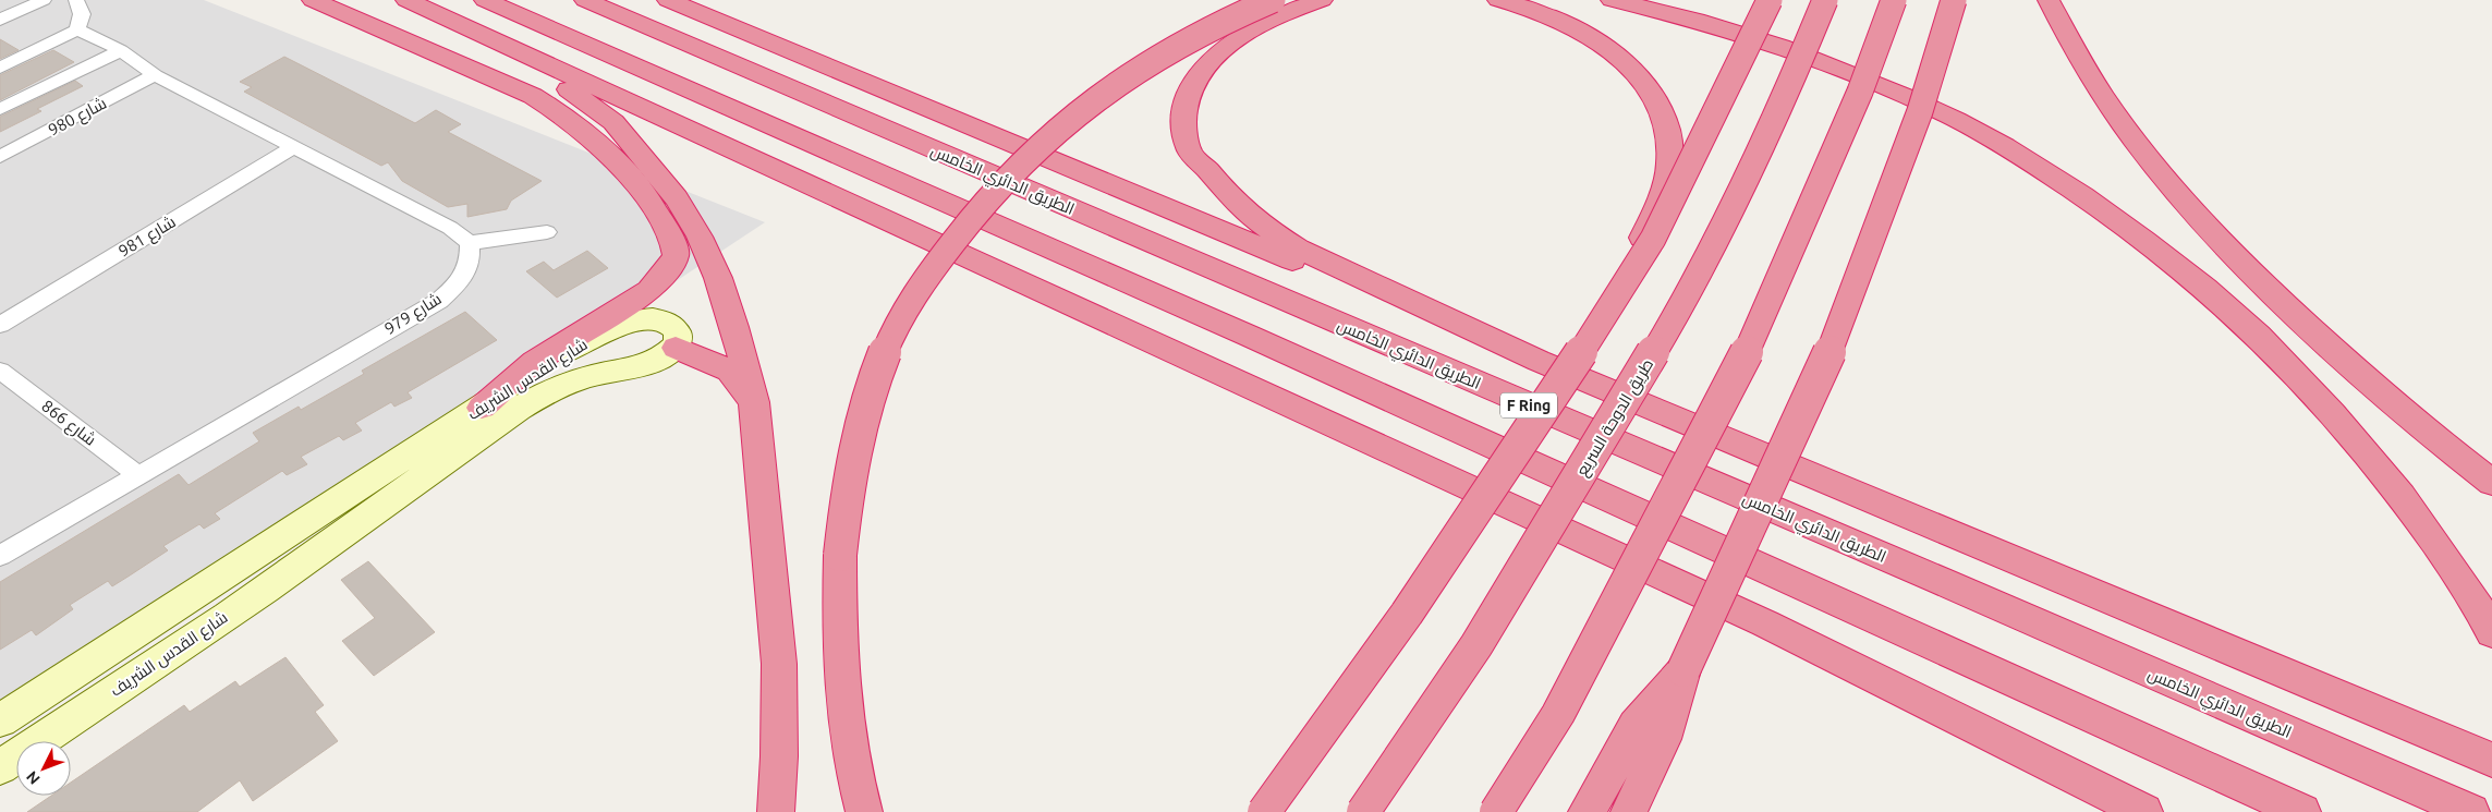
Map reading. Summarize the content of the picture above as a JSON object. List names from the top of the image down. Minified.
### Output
{"streets":{"highway":["الطريق الدائري الخامس","F Ring","طريق الدوحة السريع"],"street":["شارع 980","شارع 981","شارع 979","شارع القدس الشريف","شارع 866"]},"crossings":[["شارع 979","شارع 866"]],"north":"bottom left"}
